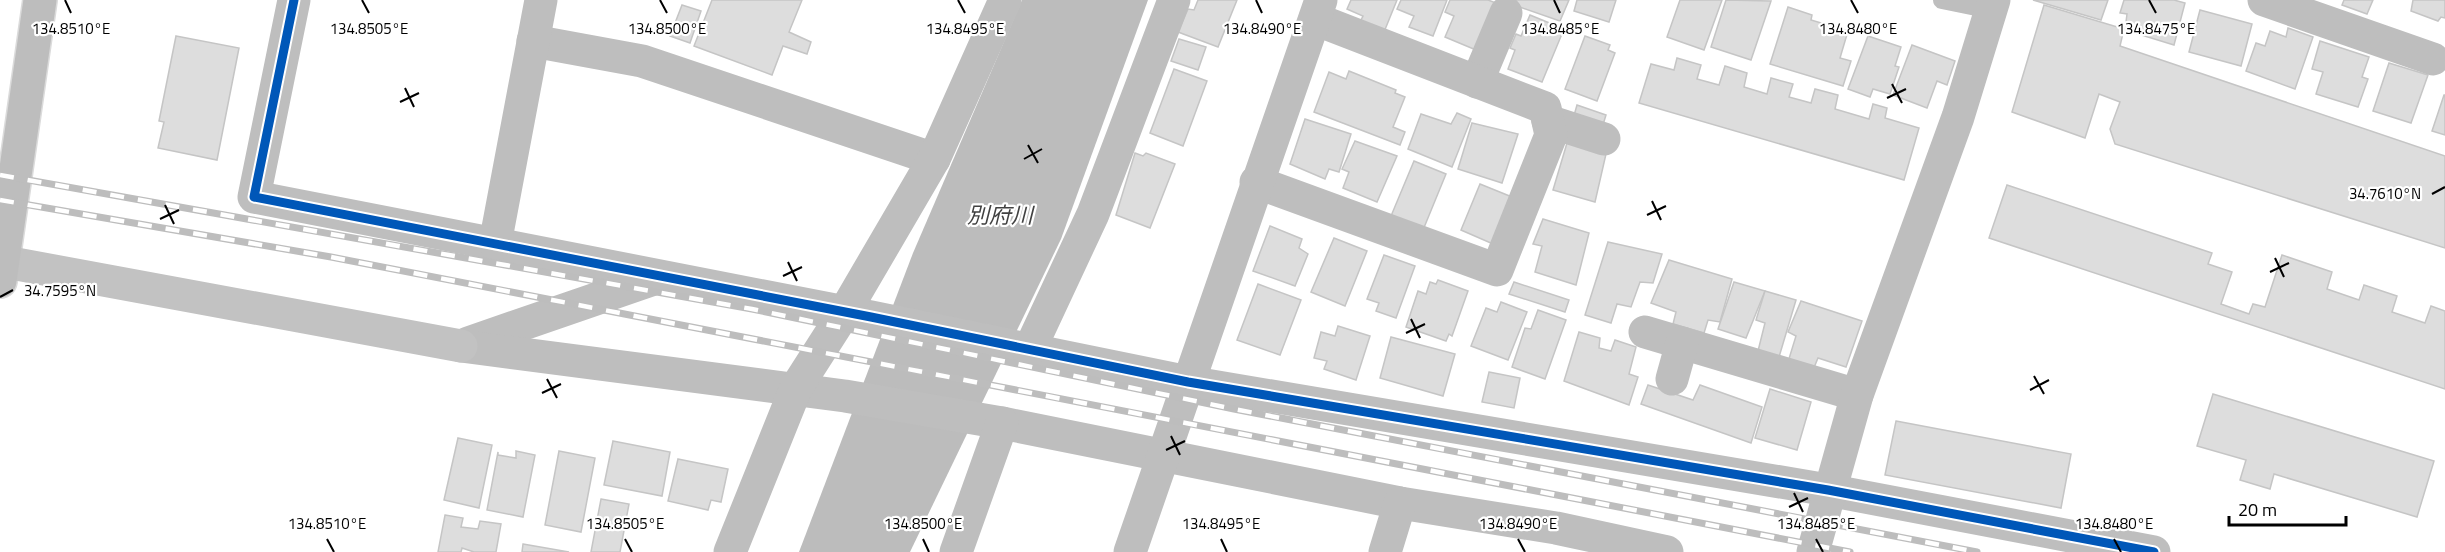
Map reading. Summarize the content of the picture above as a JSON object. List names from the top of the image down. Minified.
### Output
{"water":["別府川"],"scale_bar":"20 m","coordinates":["134.8495°E","134.8485°E","134.8510°E","134.8505°E","134.8500°E","134.8490°E","134.8480°E","134.8475°E","34.7610°N","34.7595°N"]}
